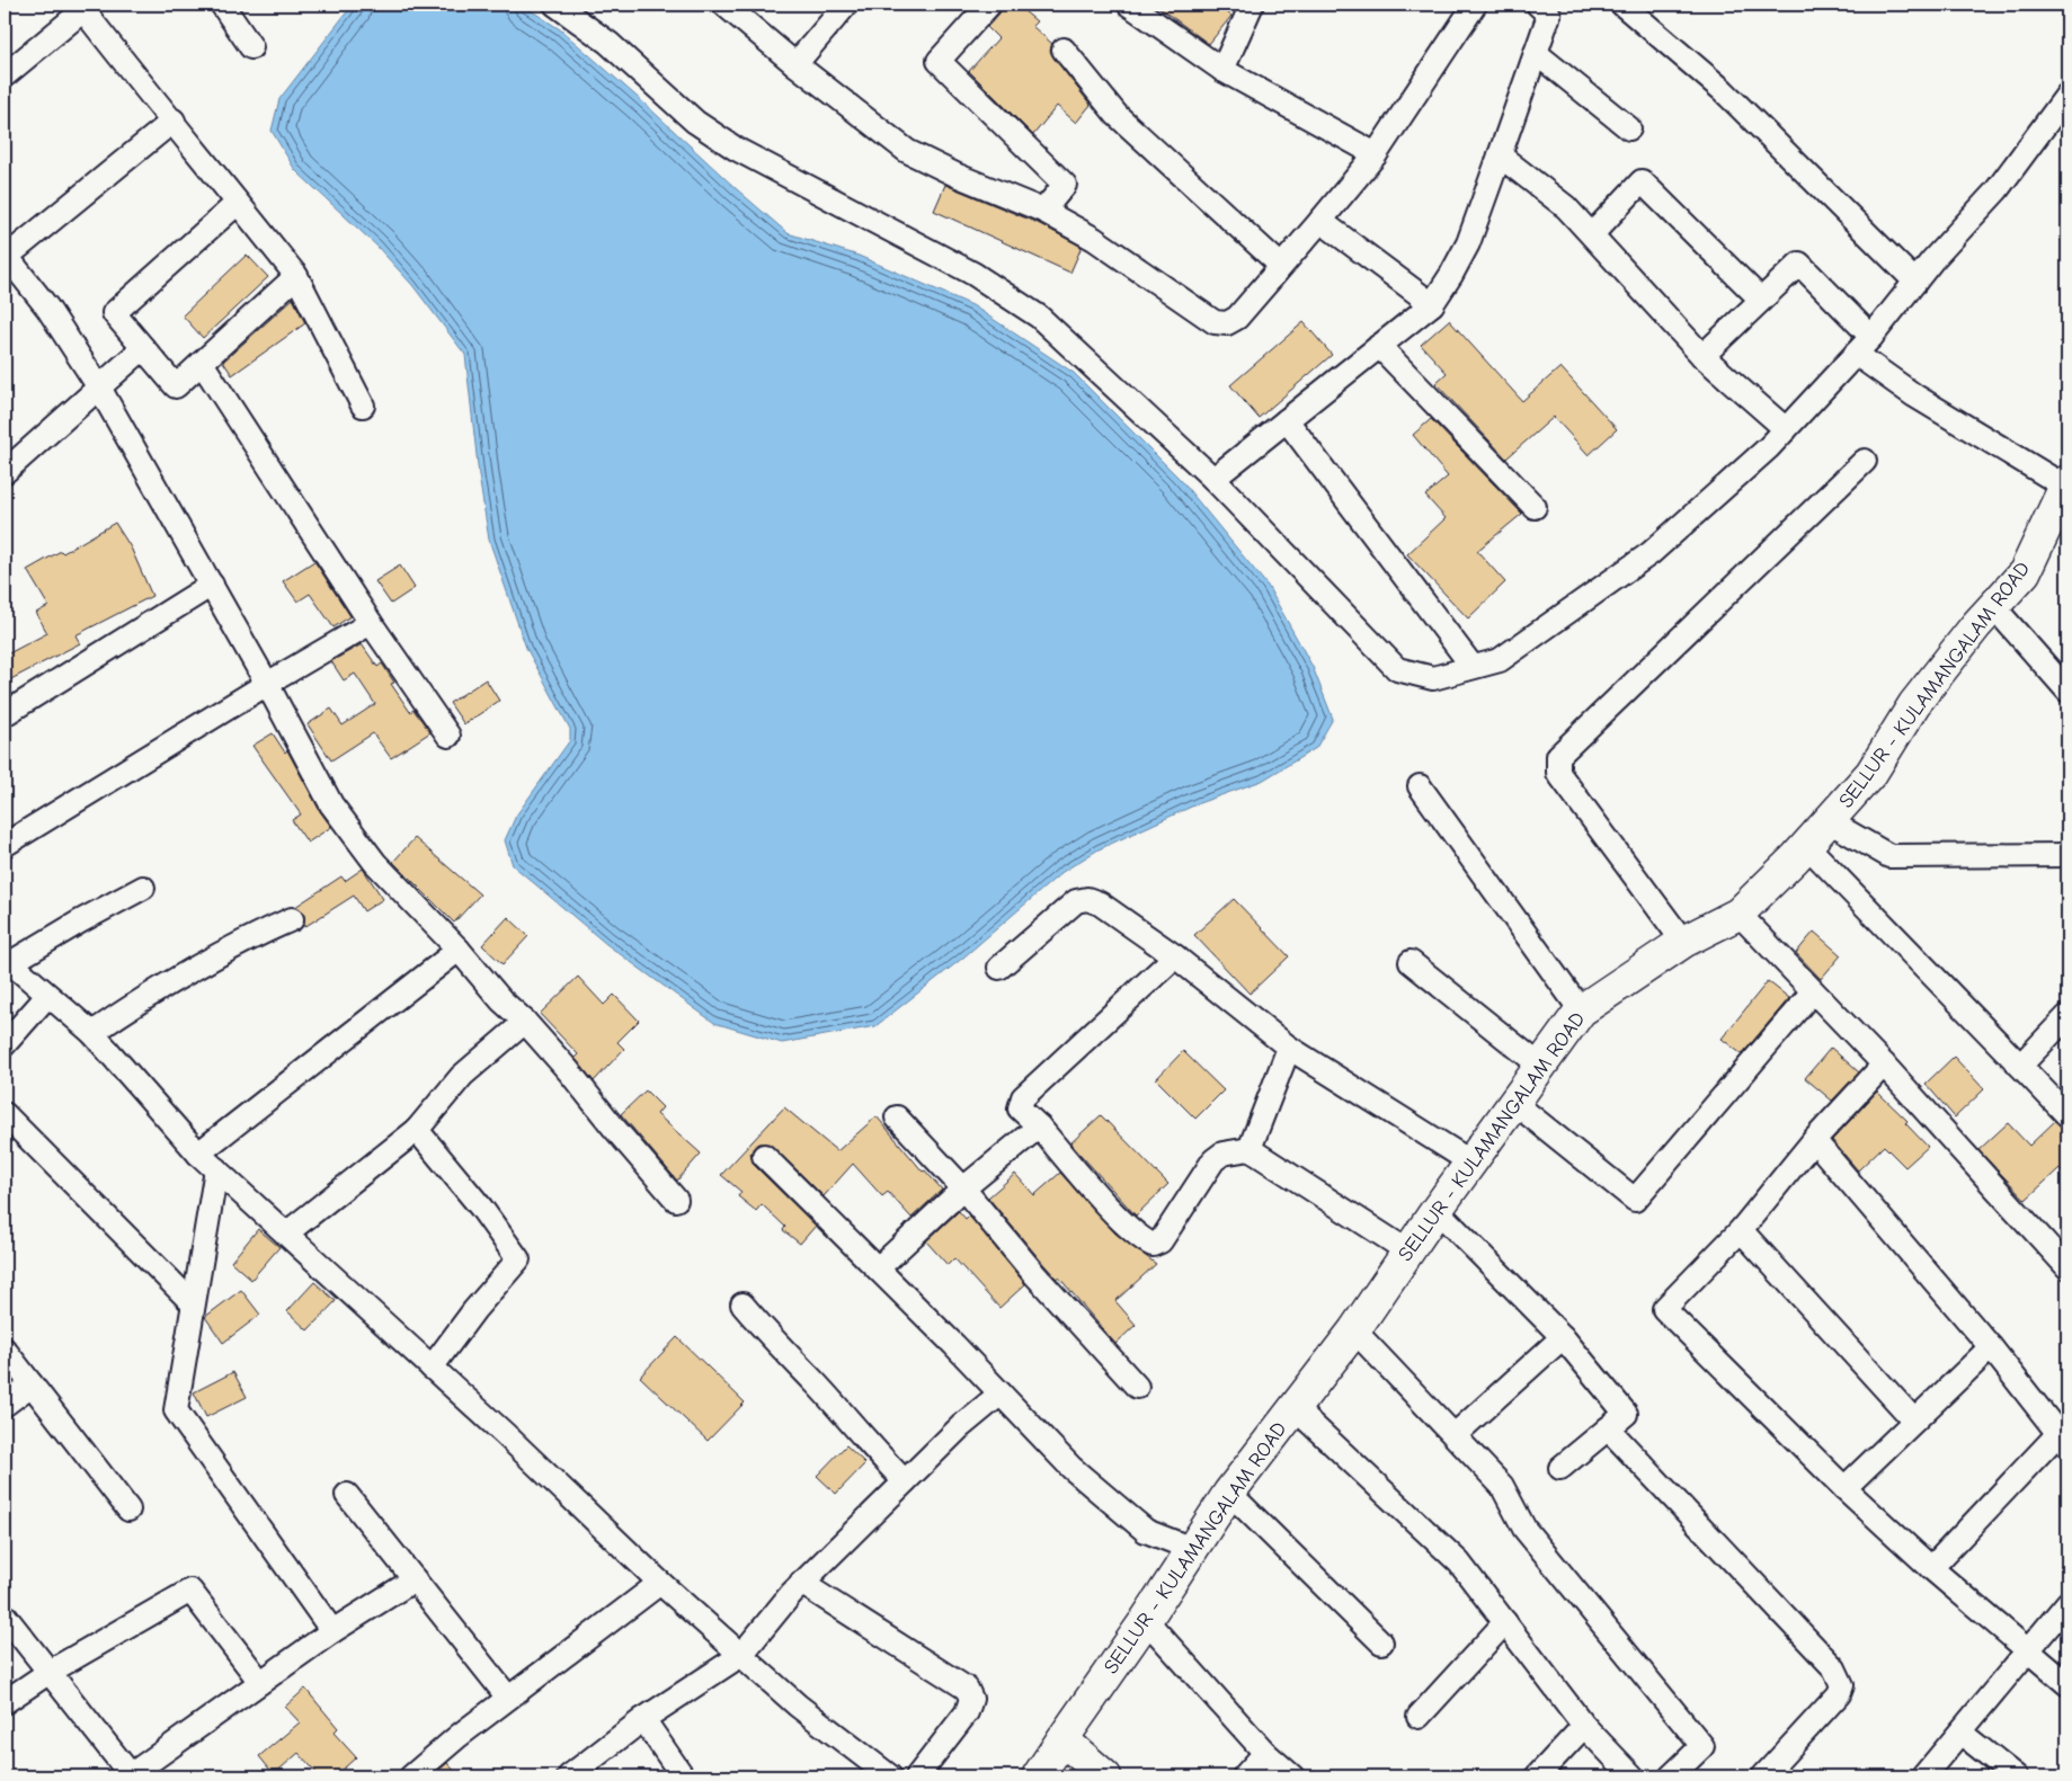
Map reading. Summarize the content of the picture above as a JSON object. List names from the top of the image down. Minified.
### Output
{"streets":{"main road":["SELLUR - KULAMANGALAM ROAD"]}}
